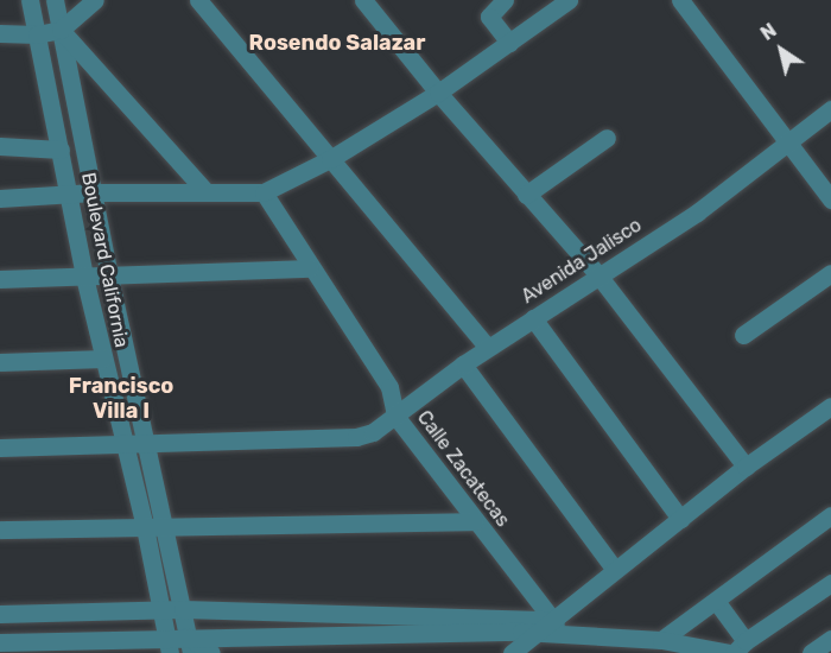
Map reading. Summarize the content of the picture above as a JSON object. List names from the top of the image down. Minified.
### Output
{"streets":{"street":["Boulevard California","Avenida Jalisco","Calle Zacatecas"]},"crossings":[["Boulevard California","Avenida Jalisco"],["Avenida Jalisco","Calle Zacatecas"]],"districts":["Rosendo Salazar","Francisco Villa I"],"north":"top left"}
